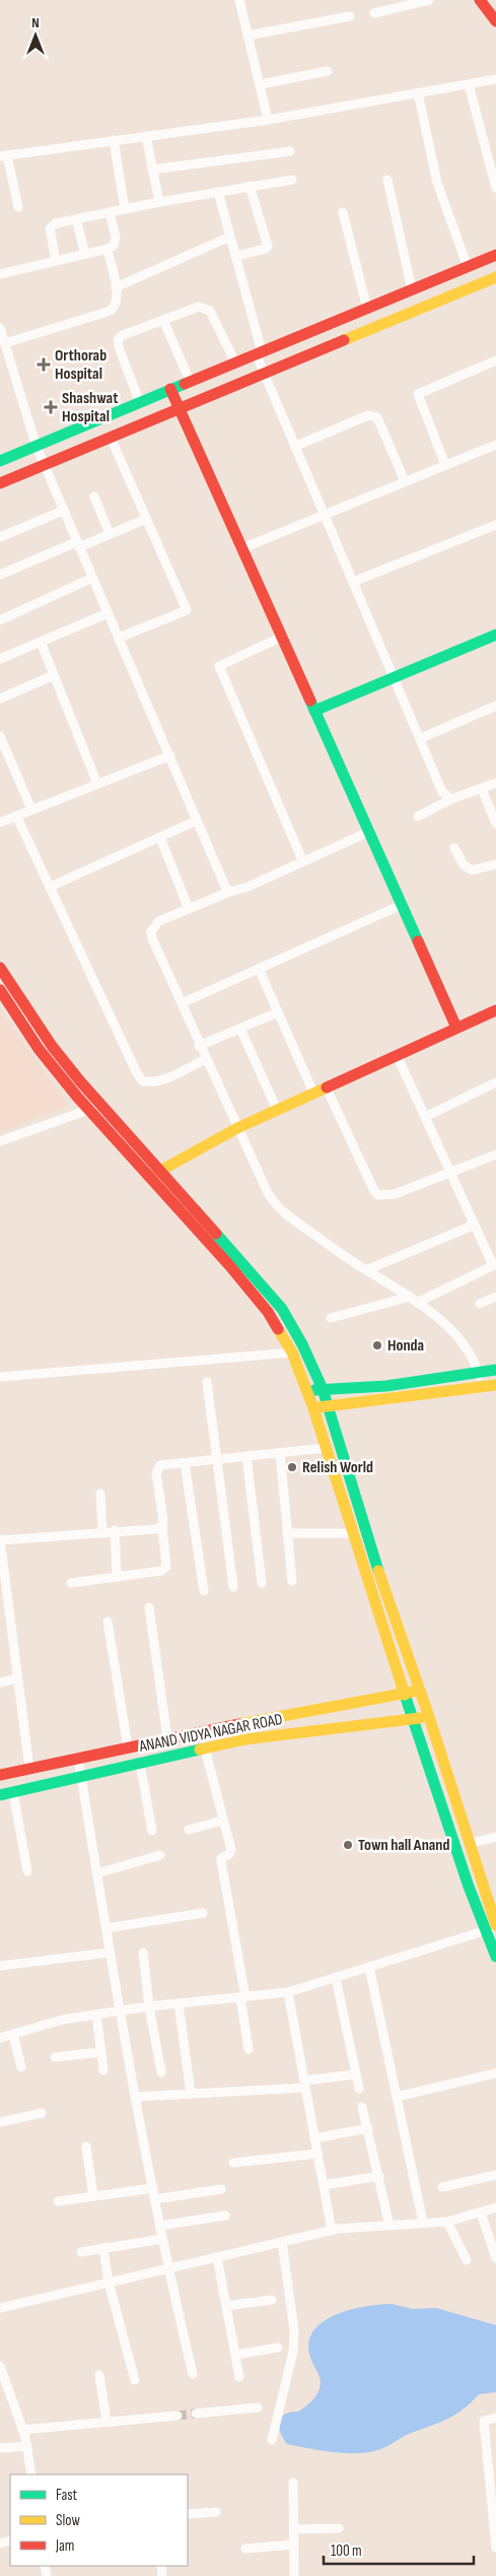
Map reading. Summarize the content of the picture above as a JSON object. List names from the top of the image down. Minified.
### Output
{"streets":{"main road":["ANAND VIDYA NAGAR ROAD"]},"places":{"health":["Orthorab Hospital","Shashwat Hospital"],"other":["Honda","Relish World","Town hall Anand"]},"legend":["Fast","Slow","Jam"],"scale_bar":"100 m","north":"top"}
